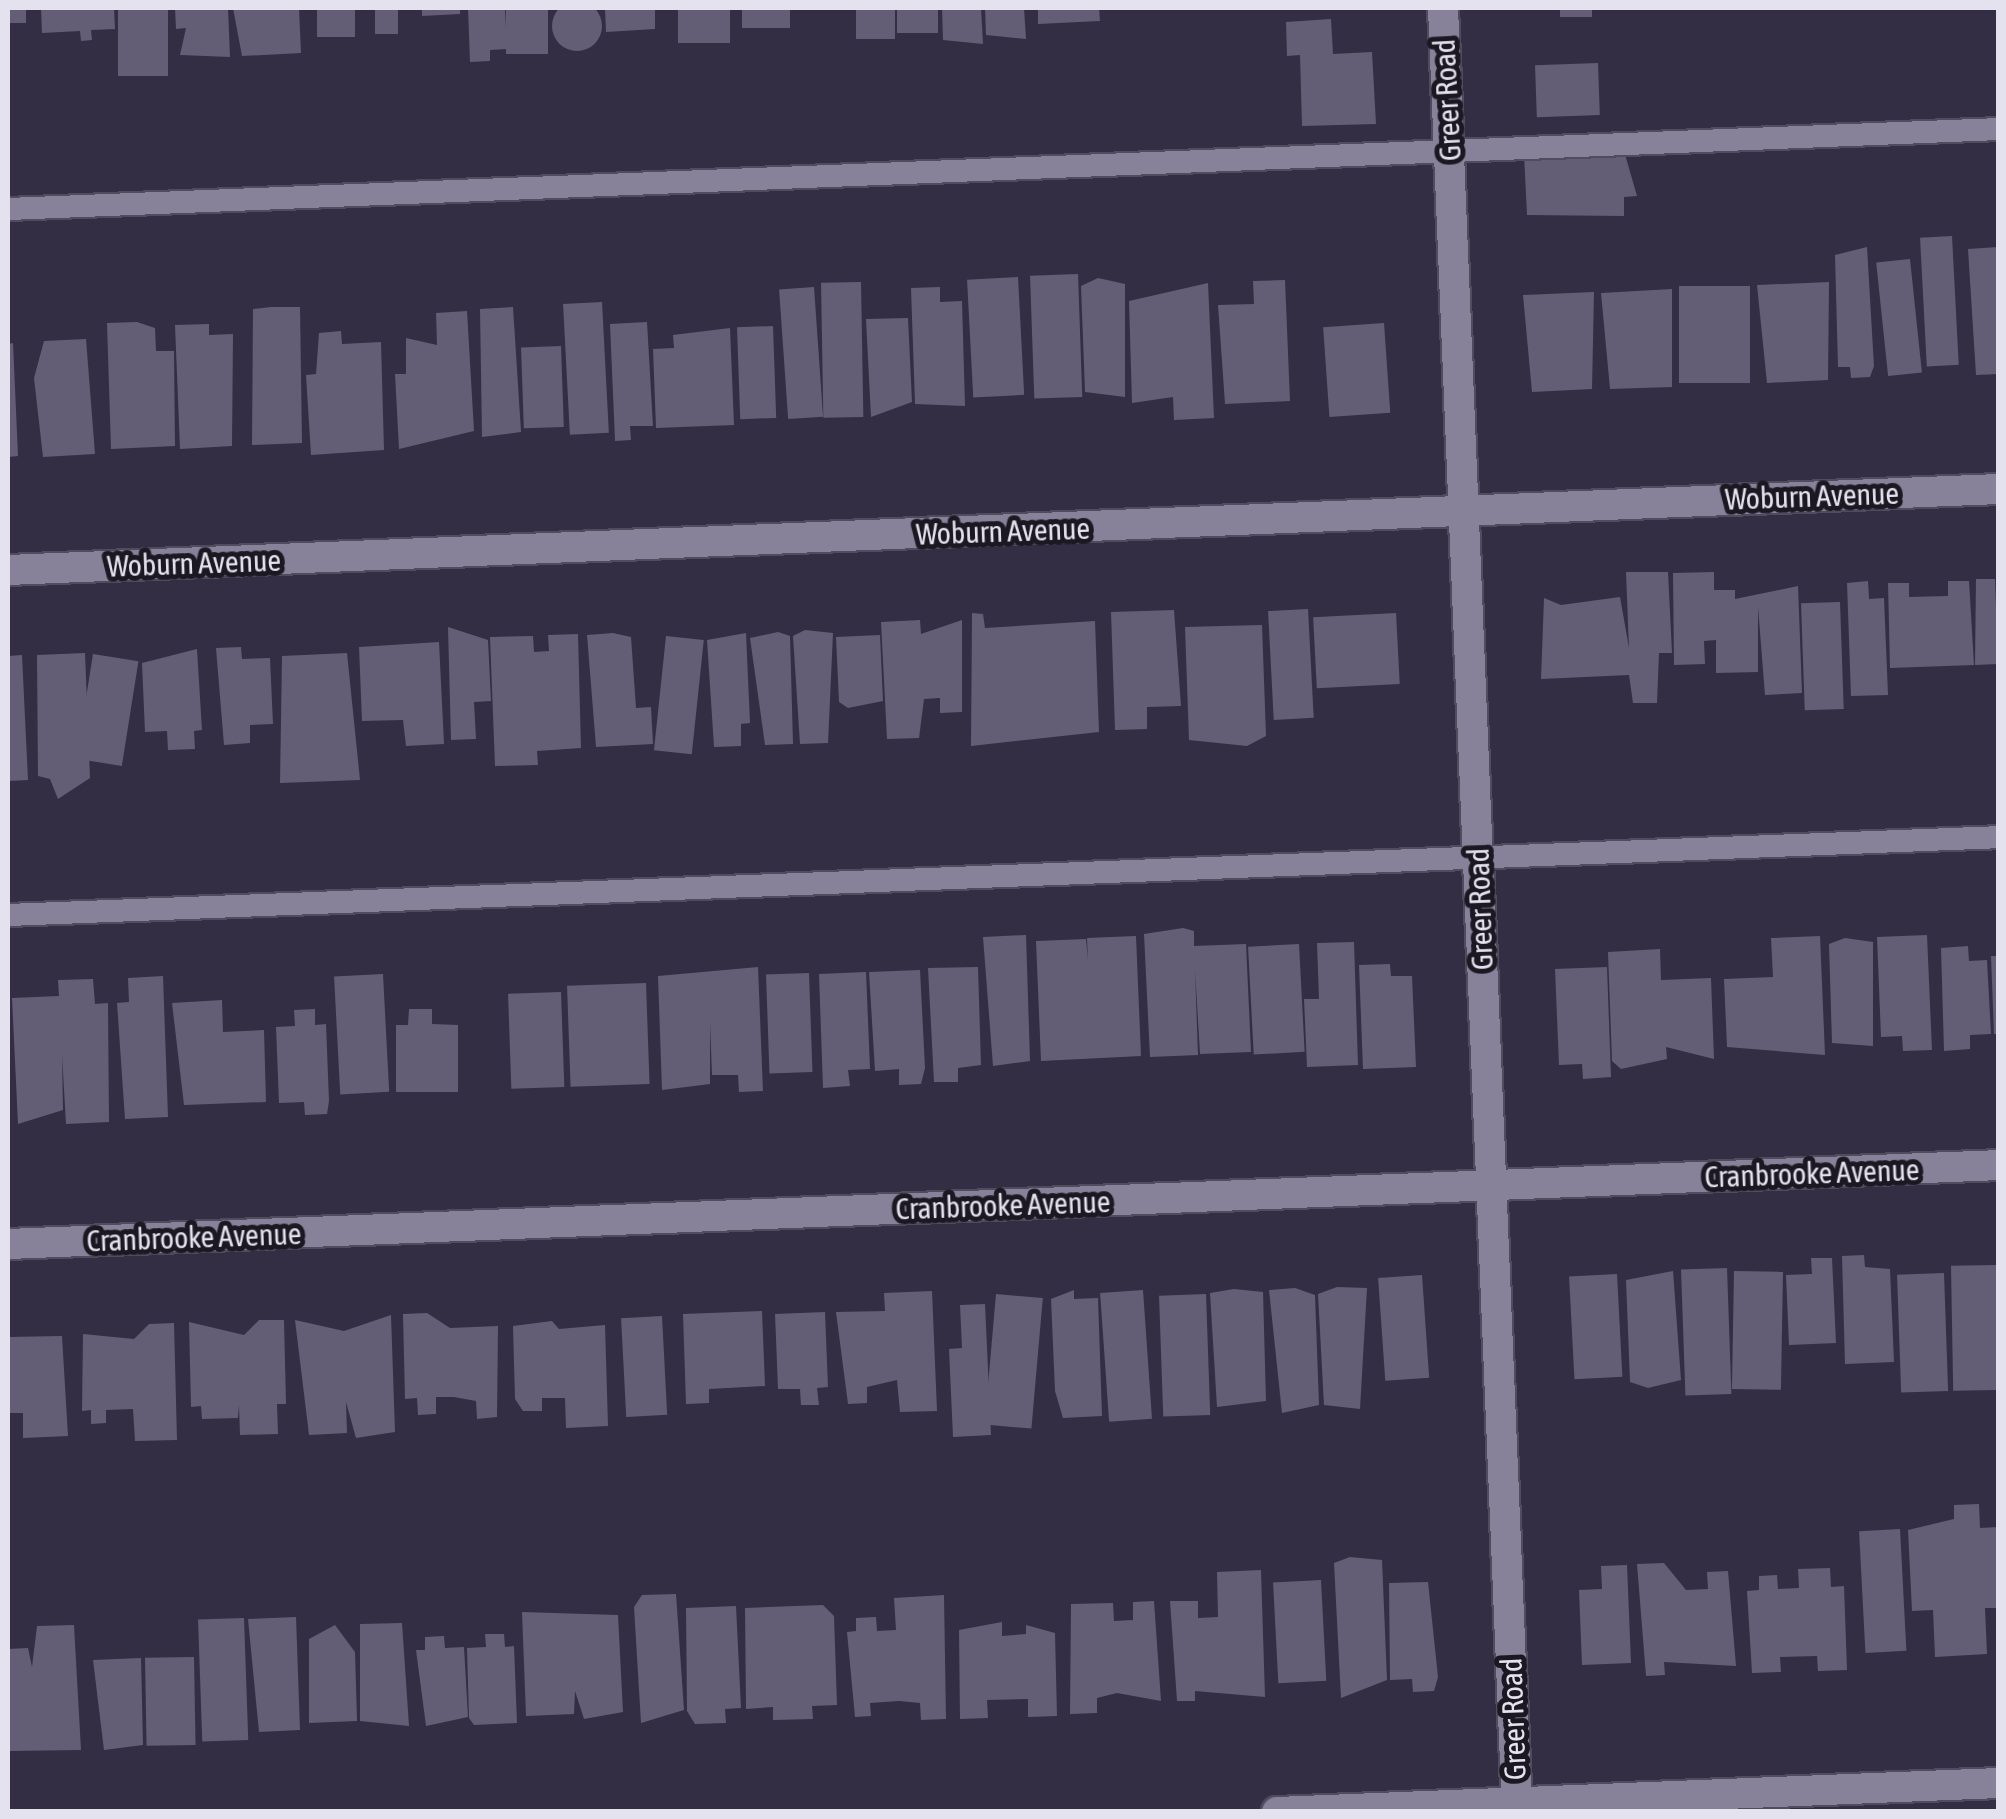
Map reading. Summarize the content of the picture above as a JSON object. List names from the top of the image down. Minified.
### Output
{"streets":{"street":["Greer Road","Woburn Avenue","Cranbrooke Avenue"]},"crossings":[["Greer Road","Woburn Avenue"],["Greer Road","Cranbrooke Avenue"]]}
